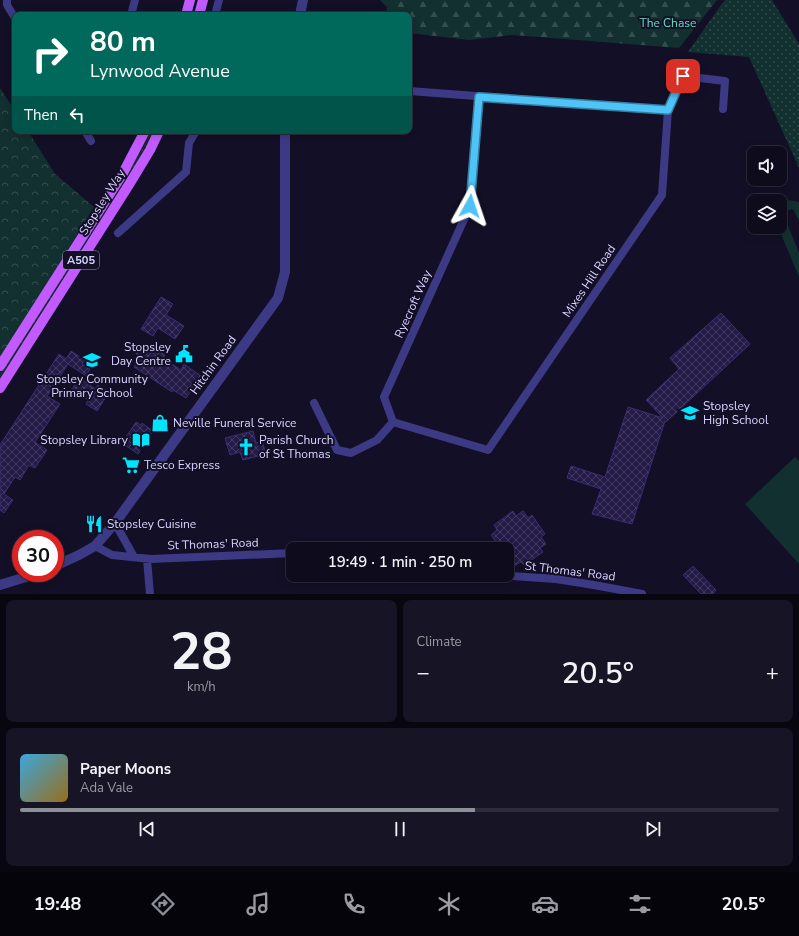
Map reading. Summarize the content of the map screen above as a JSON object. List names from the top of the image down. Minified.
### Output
{"streets":{"main road":["Stopsley Way","A505"],"street":["Mixes Hill Road","Ryecroft Way","Hitchin Road","St Thomas' Road"]},"crossings":[["Mixes Hill Road","Ryecroft Way"],["Hitchin Road","St Thomas' Road"]],"parks":["The Chase"],"places":{"public building":["Stopsley Day Centre"],"school or university":["Stopsley Community Primary School","Stopsley High School"],"shop":["Neville Funeral Service"],"library":["Stopsley Library"],"church":["Parish Church of St Thomas"],"supermarket":["Tesco Express"],"restaurant":["Stopsley Cuisine"]},"page":{"turn":["80 m","Lynwood Avenue"],"then":"Then","limit":"30","trip":"19:49 · 1 min · 250 m","tile":[["28","km/h"],"Climate"],"heat":["−","20.5°","+"],"song":["Paper Moons","Ada Vale"],"tabs":["19:48","20.5°"]}}
